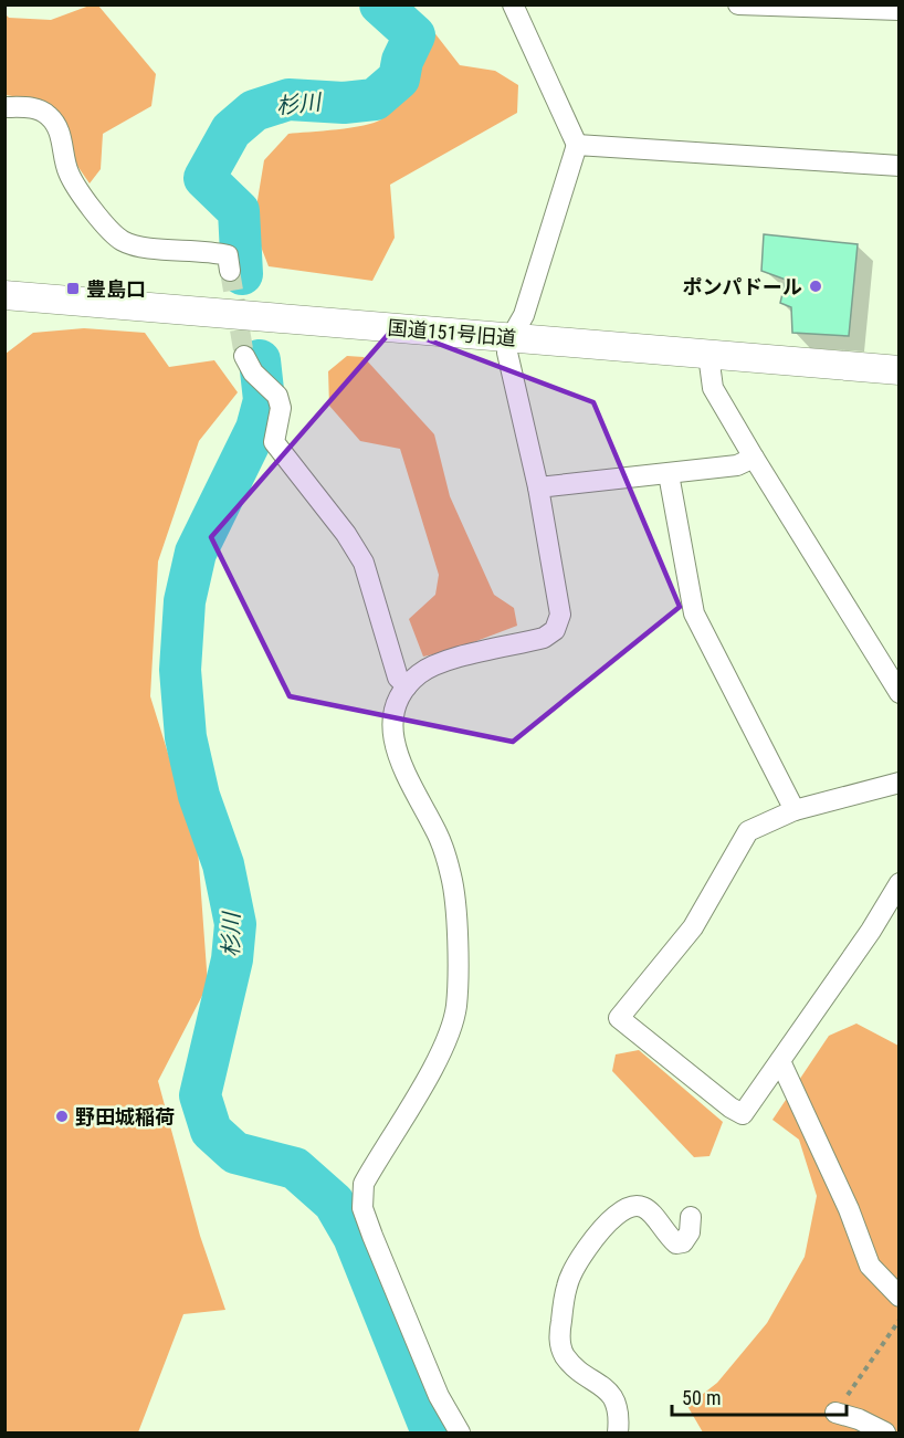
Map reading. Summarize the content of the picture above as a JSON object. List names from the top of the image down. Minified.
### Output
{"streets":{"street":["国道151号旧道"]},"water":["杉川"],"places":{"other":["ポンパドール","野田城稲荷"],"transit":["豊島口"]},"scale_bar":"50 m"}
